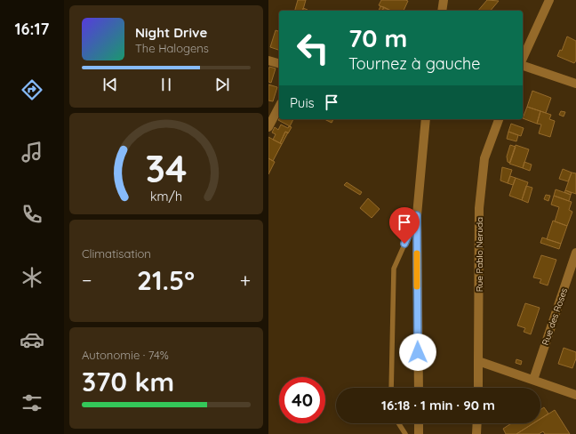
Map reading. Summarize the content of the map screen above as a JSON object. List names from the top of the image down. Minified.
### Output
{"streets":{"street":["Rue Pablo Neruda","Rue des Roses"]},"page":{"tabs":"16:17","turn":["70 m","Tournez à gauche"],"song":["Night Drive","The Halogens"],"then":"Puis","tile":["Climatisation",["Autonomie · 74%","370 km"]],"heat":["−","21.5°","+"],"limit":"40","trip":"16:18 · 1 min · 90 m","gauge":["34","km/h"]}}
